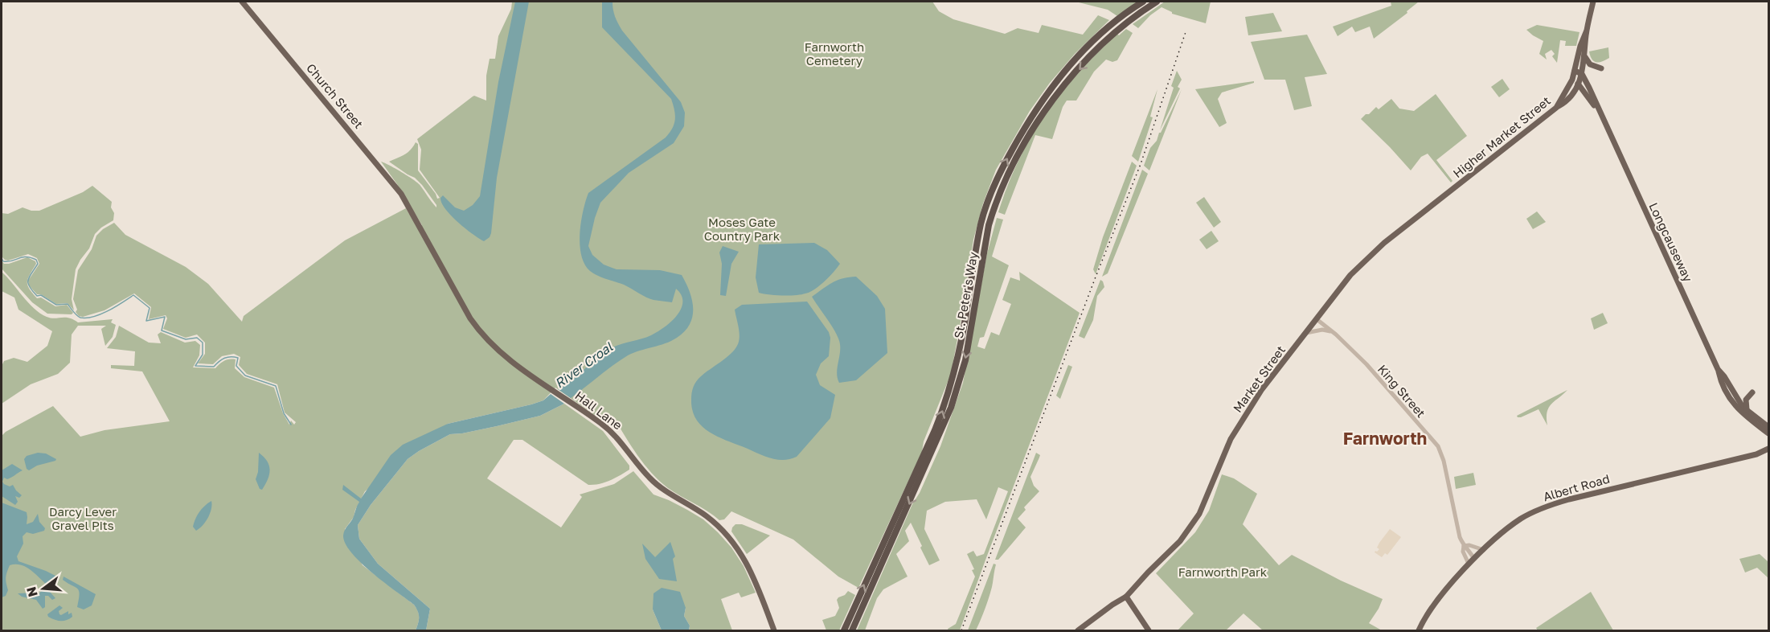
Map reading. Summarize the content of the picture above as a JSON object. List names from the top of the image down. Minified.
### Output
{"streets":{"highway":["St. Peter's Way"],"main road":["Church Street","Higher Market Street","Longcauseway","Market Street","Hall Lane","Albert Road"],"street":["King Street"]},"crossings":[["Church Street","Hall Lane"],["Higher Market Street","Longcauseway"],["Higher Market Street","Market Street"],["Market Street","King Street"],["King Street","Albert Road"]],"districts":["Farnworth"],"water":["River Croal"],"parks":["Farnworth Cemetery","Moses Gate Country Park","Darcy Lever Gravel Pits","Farnworth Park"],"north":"left"}
